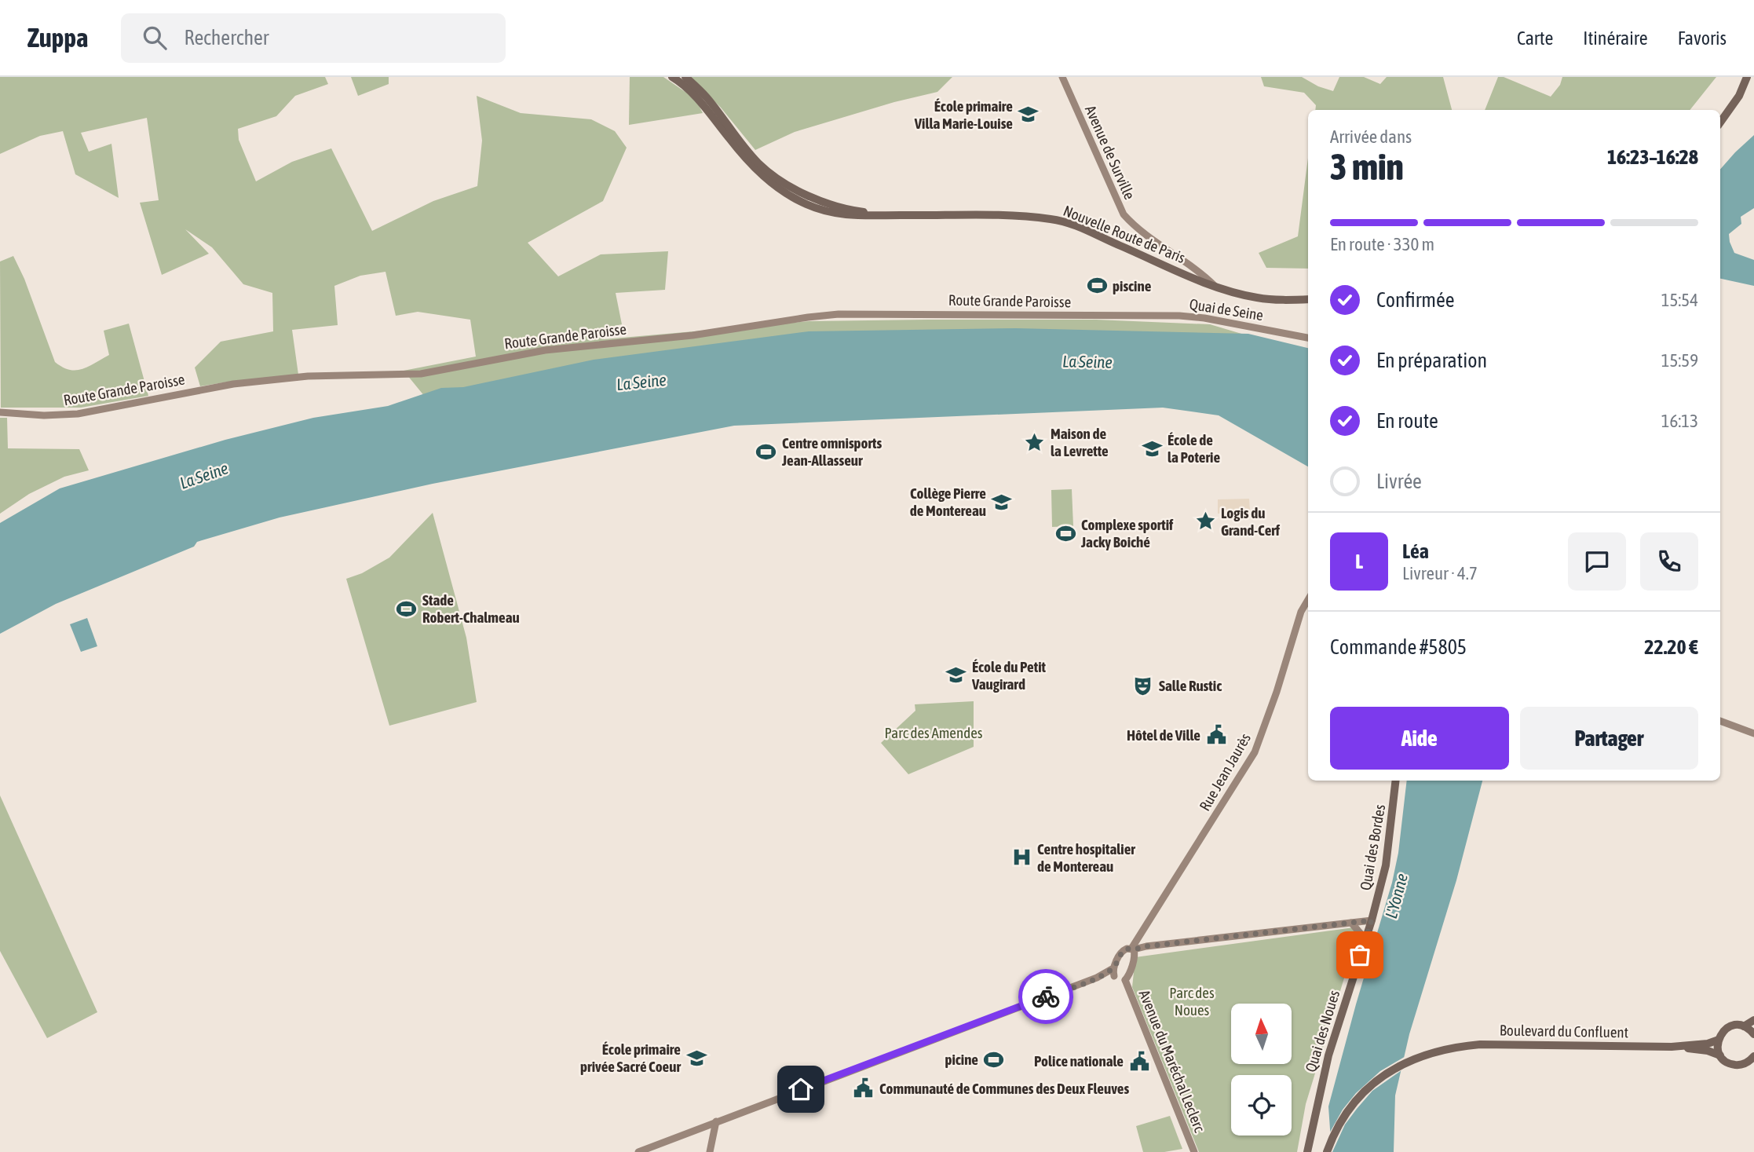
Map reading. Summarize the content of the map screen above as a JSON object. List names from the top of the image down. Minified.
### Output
{"streets":{"main road":["Avenue de Surville","Nouvelle Route de Paris","Route Grande Paroisse","Quai de Seine","Rue Jean Jaurès","Quai des Bordes","Quai des Noues","Boulevard du Confluent","Avenue du Maréchal Leclerc"]},"crossings":[["Avenue de Surville","Nouvelle Route de Paris"],["Route Grande Paroisse","Quai de Seine"],["Quai des Bordes","Quai des Noues"]],"water":["La Seine","L'Yonne"],"parks":["Parc des Amendes","Parc des Noues"],"places":{"school or university":["École primaire Villa Marie-Louise","École de la Poterie","Collège Pierre de Montereau","École du Petit Vaugirard","École primaire privée Sacré Coeur"],"sports":["piscine","Centre omnisports Jean-Allasseur","Complexe sportif Jacky Boiché","Stade Robert-Chalmeau","picine"],"place":["Maison de la Levrette","Logis du Grand-Cerf"],"theatre":["Salle Rustic"],"public building":["Hôtel de Ville","Police nationale","Communauté de Communes des Deux Fleuves"],"hospital":["Centre hospitalier de Montereau"]},"north":"top","page":{"header":"Zuppa","search":"Rechercher","nav":["Carte","Itinéraire","Favoris"],"heading":["3 min","Arrivée dans","16:23–16:28"],"panel":["Léa","Livreur · 4.7","Commande #5805","22.20 €"],"bar":"En route · 330 m","list":[["Confirmée","15:54"],["En préparation","15:59"],["En route","16:13"],"Livrée"],"round":"L","buttons":["Aide","Partager"]}}
